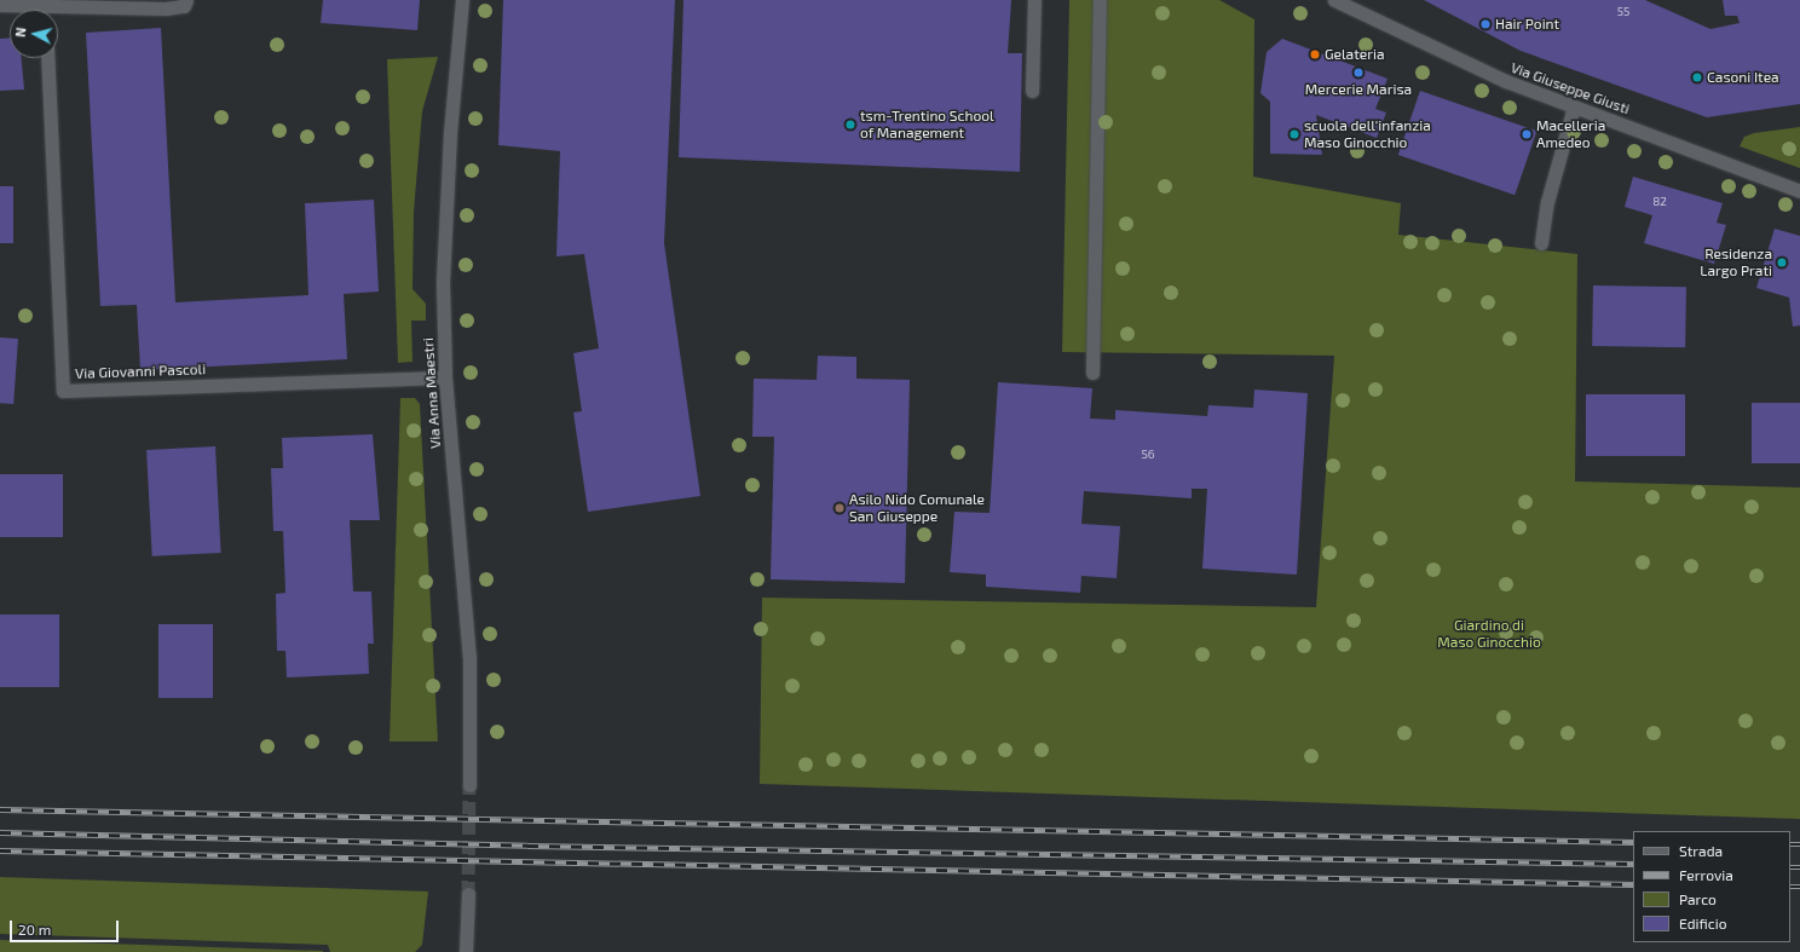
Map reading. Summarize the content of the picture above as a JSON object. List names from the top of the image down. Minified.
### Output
{"streets":{"street":["Via Giuseppe Giusti","Via Giovanni Pascoli","Via Anna Maestri"]},"crossings":[["Via Giovanni Pascoli","Via Anna Maestri"]],"parks":["Giardino di Maso Ginocchio"],"places":["Hair Point","Gelateria","Mercerie Marisa","Casoni Itea","tsm-Trentino School of Management","scuola dell'infanzia Maso Ginocchio","Macelleria Amedeo","Residenza Largo Prati","Asilo Nido Comunale San Giuseppe"],"house_numbers":["55","82","56"],"legend":["Strada","Ferrovia","Parco","Edificio"],"scale_bar":"20 m","north":"left"}
